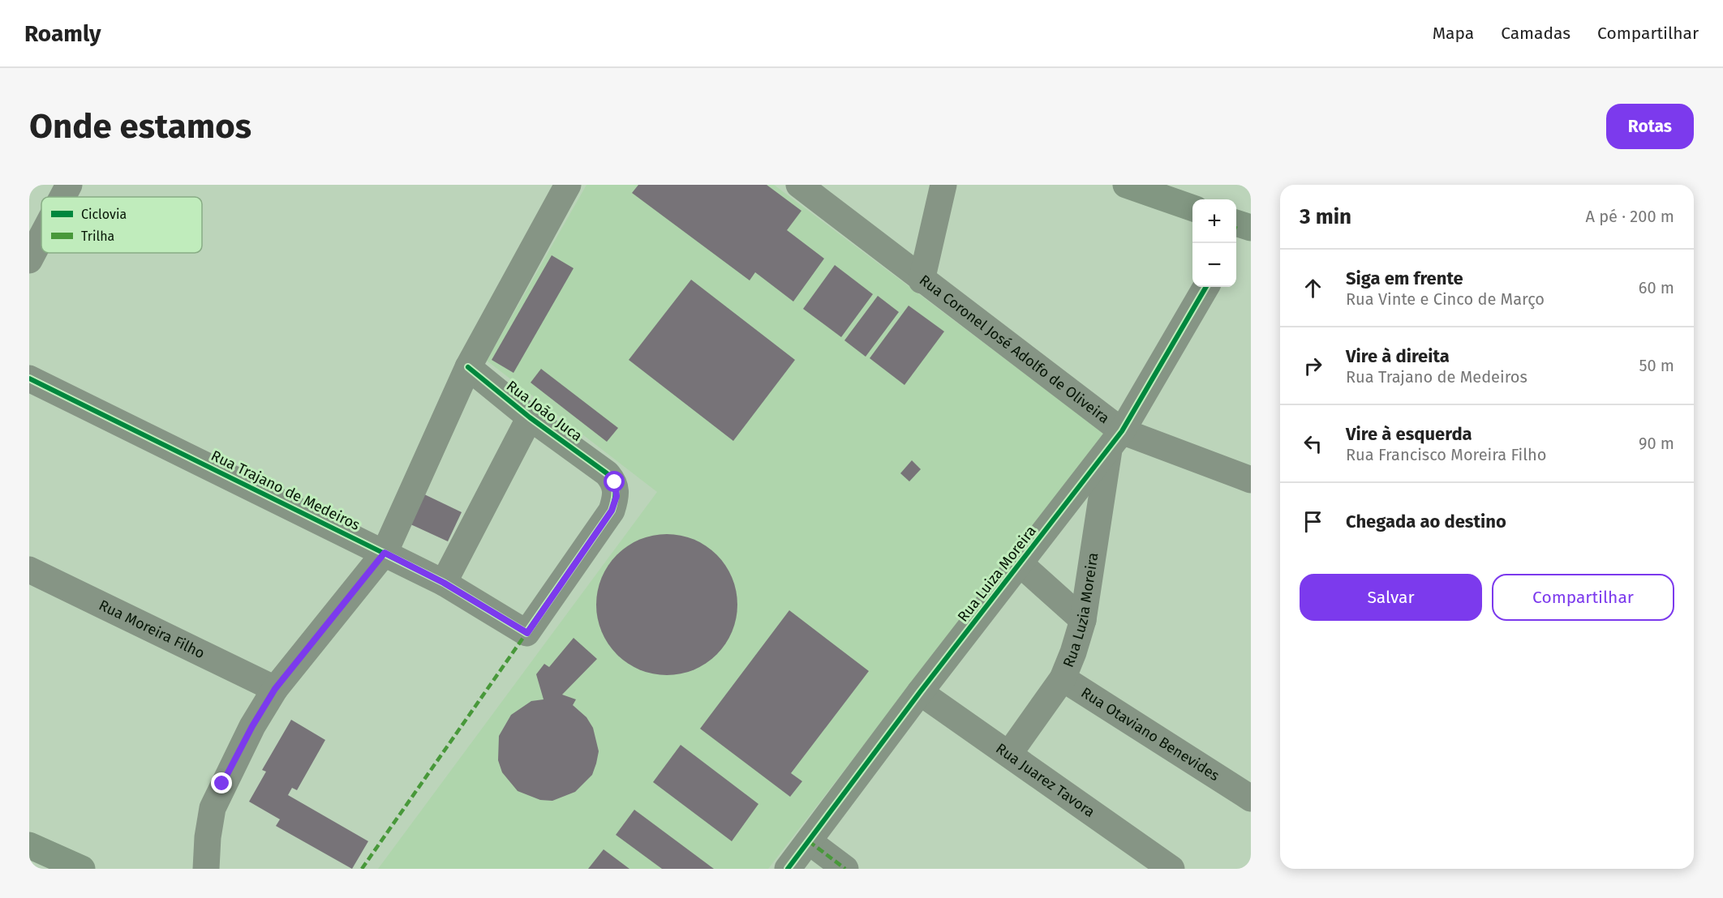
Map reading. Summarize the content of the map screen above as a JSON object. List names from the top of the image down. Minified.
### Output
{"streets":{"street":["Rua Coronel José Adolfo de Oliveira","Rua João Juca","Rua Trajano de Medeiros","Rua Luiza Moreira","Rua Luzia Moreira","Rua Moreira Filho","Rua Otaviano Benevides","Rua Juarez Tavora"]},"crossings":[["Rua Coronel José Adolfo de Oliveira","Rua Luiza Moreira"],["Rua Coronel José Adolfo de Oliveira","Rua Luzia Moreira"],["Rua João Juca","Rua Trajano de Medeiros"],["Rua Luiza Moreira","Rua Luzia Moreira"],["Rua Luiza Moreira","Rua Juarez Tavora"],["Rua Luzia Moreira","Rua Otaviano Benevides"],["Rua Luzia Moreira","Rua Juarez Tavora"]],"legend":["Ciclovia","Trilha"],"page":{"header":"Roamly","nav":["Mapa","Camadas","Compartilhar"],"buttons":["Rotas",["Salvar","Compartilhar"]],"title":"Onde estamos","heading":["3 min","A pé · 200 m"],"map_buttons":["+","−"],"list":[["Siga em frente","Rua Vinte e Cinco de Março","60 m"],["Vire à direita","Rua Trajano de Medeiros","50 m"],["Vire à esquerda","Rua Francisco Moreira Filho","90 m"],"Chegada ao destino"]}}
